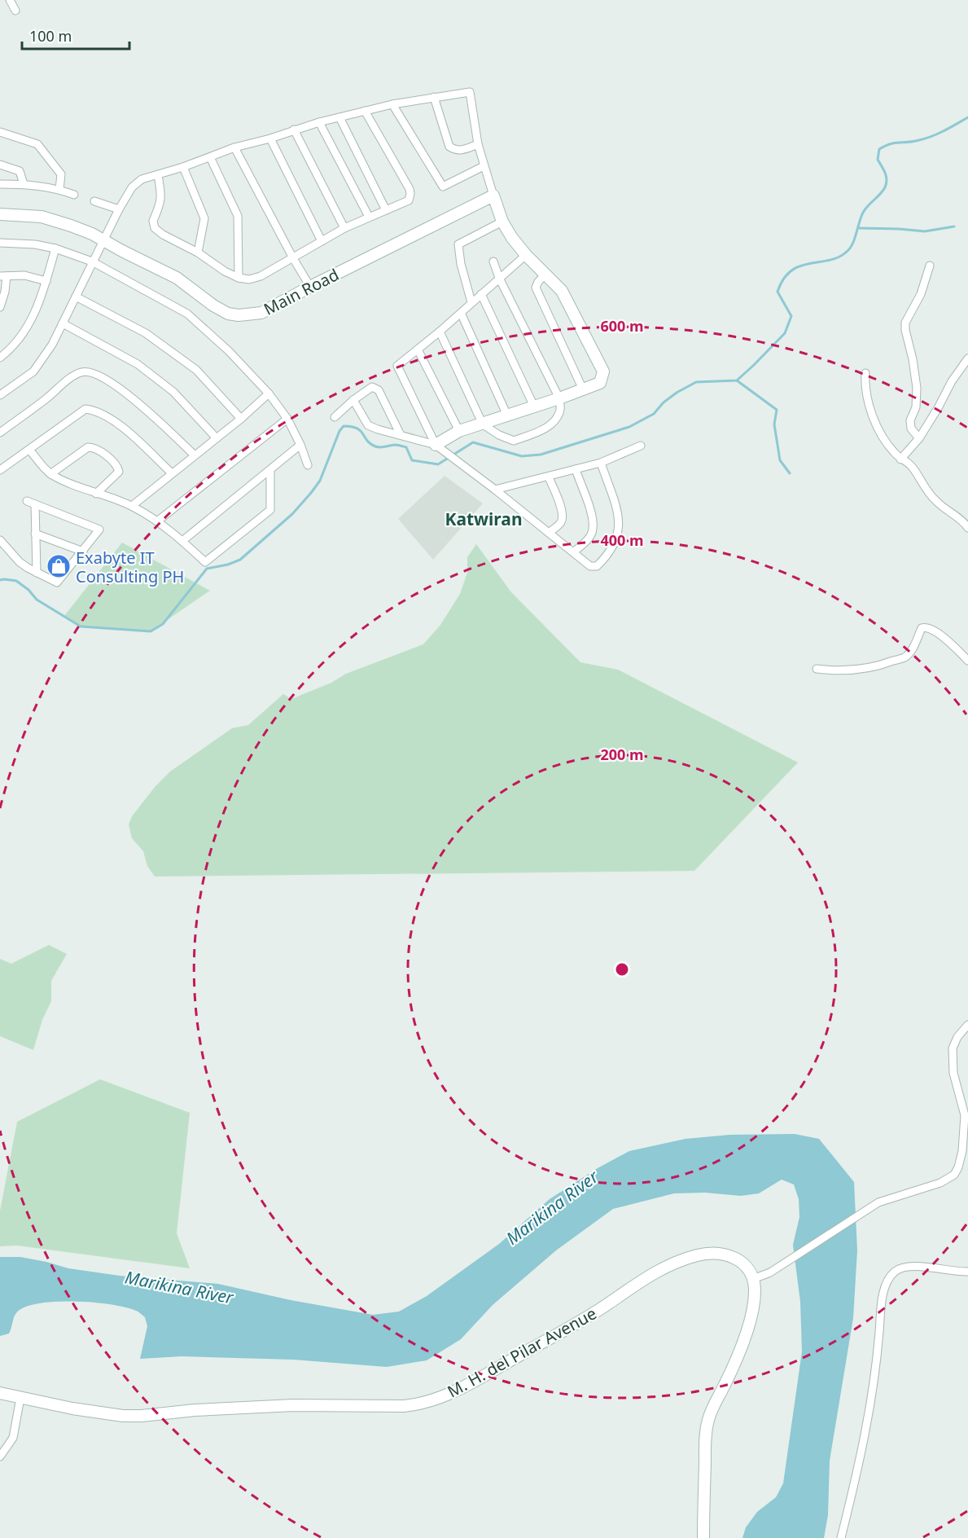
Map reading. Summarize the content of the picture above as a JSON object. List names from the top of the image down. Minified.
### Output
{"streets":{"street":["Main Road","M. H. del Pilar Avenue"]},"districts":["Katwiran"],"water":["Marikina River"],"places":{"shop":["Exabyte IT Consulting PH"]},"scale_bar":"100 m","rings":["600 m","400 m","200 m"]}
